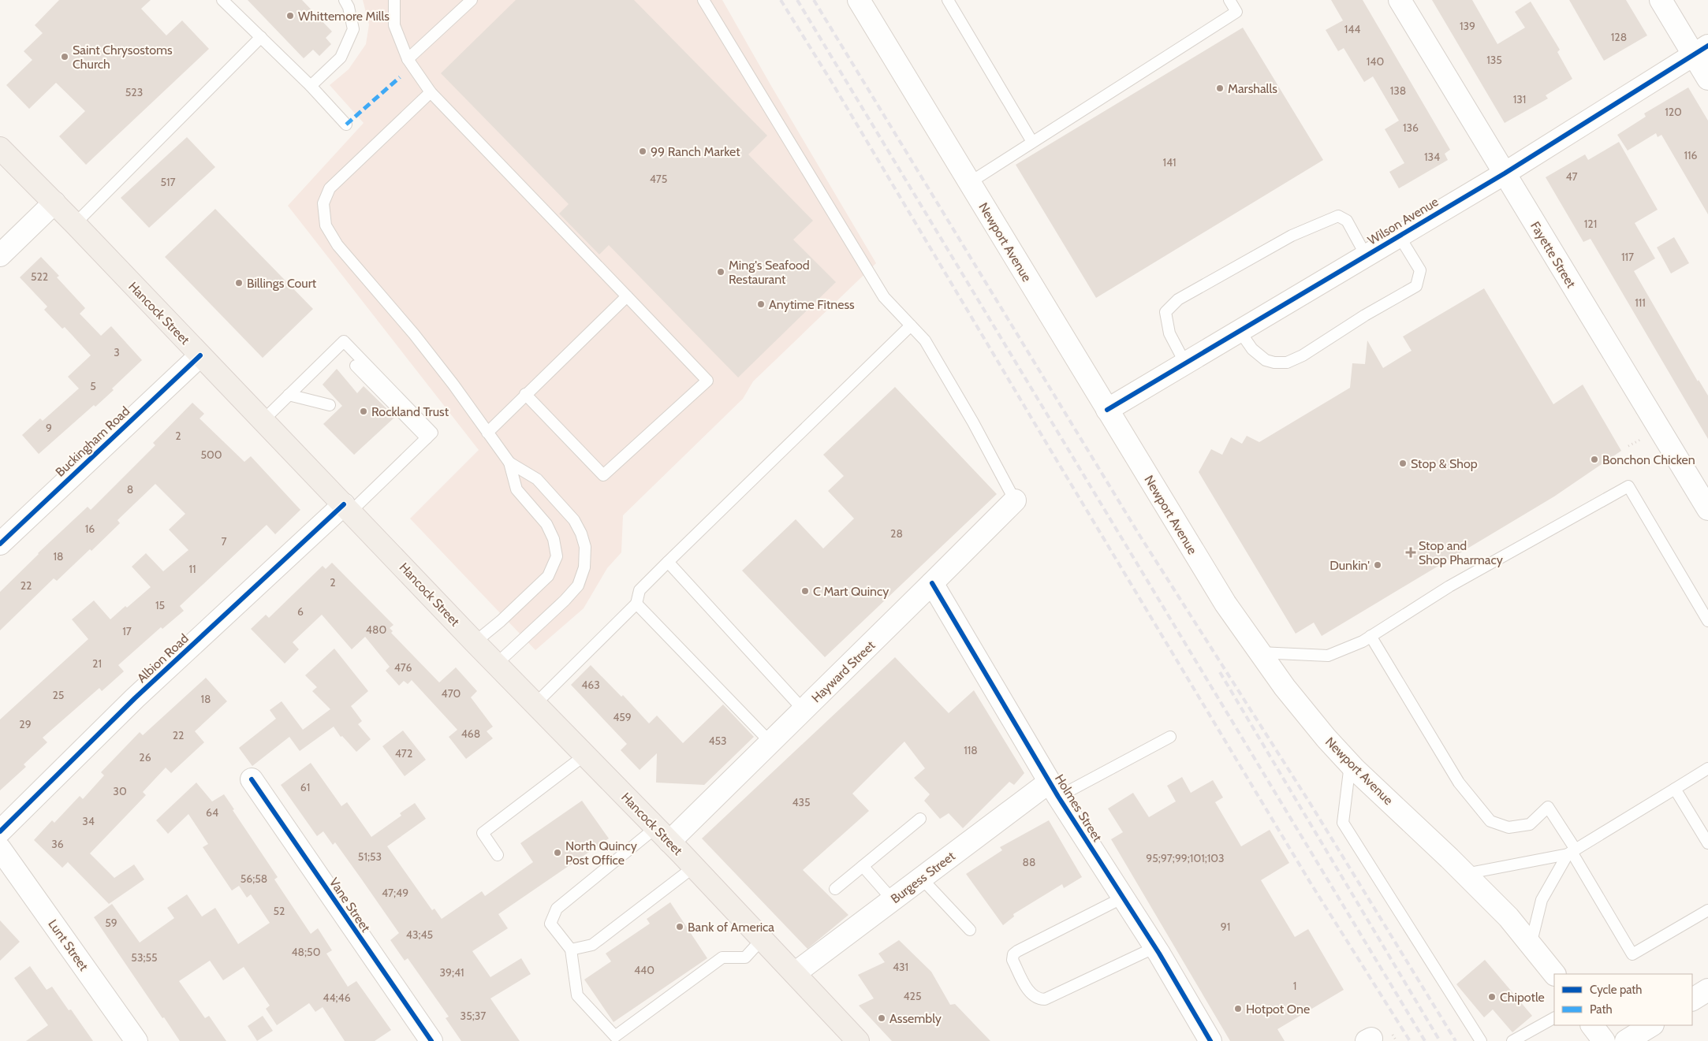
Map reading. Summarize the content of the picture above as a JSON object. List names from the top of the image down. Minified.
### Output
{"streets":{"main road":["Hancock Street"],"street":["Wilson Avenue","Newport Avenue","Fayette Street","Buckingham Road","Albion Road","Hayward Street","Holmes Street","Burgess Street","Vane Street","Lunt Street"]},"crossings":[["Wilson Avenue","Newport Avenue"],["Wilson Avenue","Fayette Street"],["Hancock Street","Buckingham Road"],["Hancock Street","Albion Road"],["Hancock Street","Hayward Street"],["Hancock Street","Burgess Street"],["Hayward Street","Holmes Street"],["Holmes Street","Burgess Street"]],"places":{"other":["Whittemore Mills","Saint Chrysostoms Church","Marshalls","99 Ranch Market","Ming's Seafood Restaurant","Billings Court","Anytime Fitness","Rockland Trust","Bonchon Chicken","Stop & Shop","Dunkin'","C Mart Quincy","North Quincy Post Office","Bank of America","Chipotle","Hotpot One","Assembly"],"health":["Stop and Shop Pharmacy"]},"house_numbers":["139","144","128","135","140","138","523","131","120","136","116","134","141","47","475","517","121","117","522","111","3","5","9","2","500","8","16","28","7","18","11","2","22","15","6","480","17","21","476","463","470","25","18","459","29","468","22","453","118","472","26","61","30","435","64","34","36","51;53","95;97;99;101;103","88","56;58","47;49","52","59","91","43;45","48;50","53;55","431","440","39;41","1","425","44;46","35;37"],"legend":["Cycle path","Path"]}
